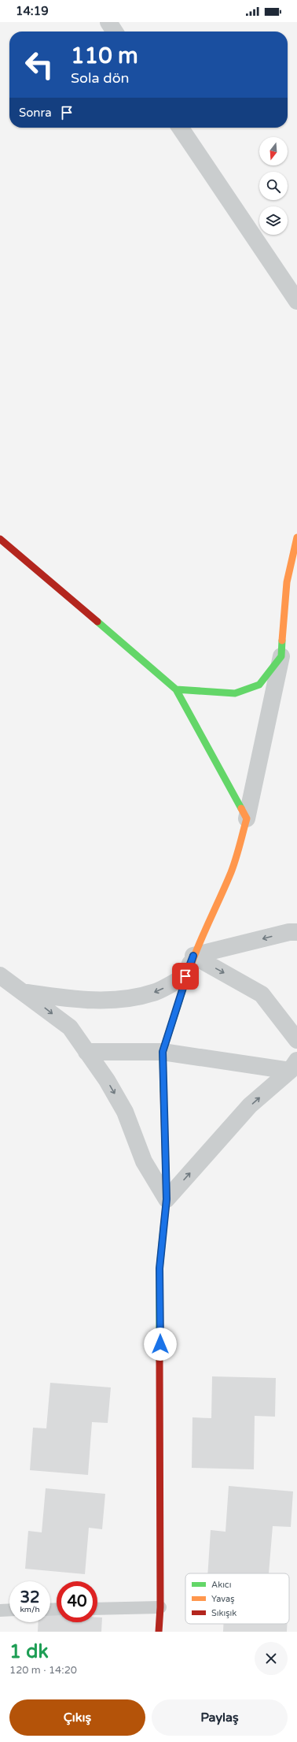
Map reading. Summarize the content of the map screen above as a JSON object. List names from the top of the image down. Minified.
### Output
{"legend":["Akıcı","Yavaş","Sıkışık"],"north":"bottom","page":{"status":"14:19","turn":["110 m","Sola dön"],"then":"Sonra","speed":"32 km/h","limit":"40","heading":["1 dk","120 m · 14:20"],"buttons":["Çıkış","Paylaş"]}}
